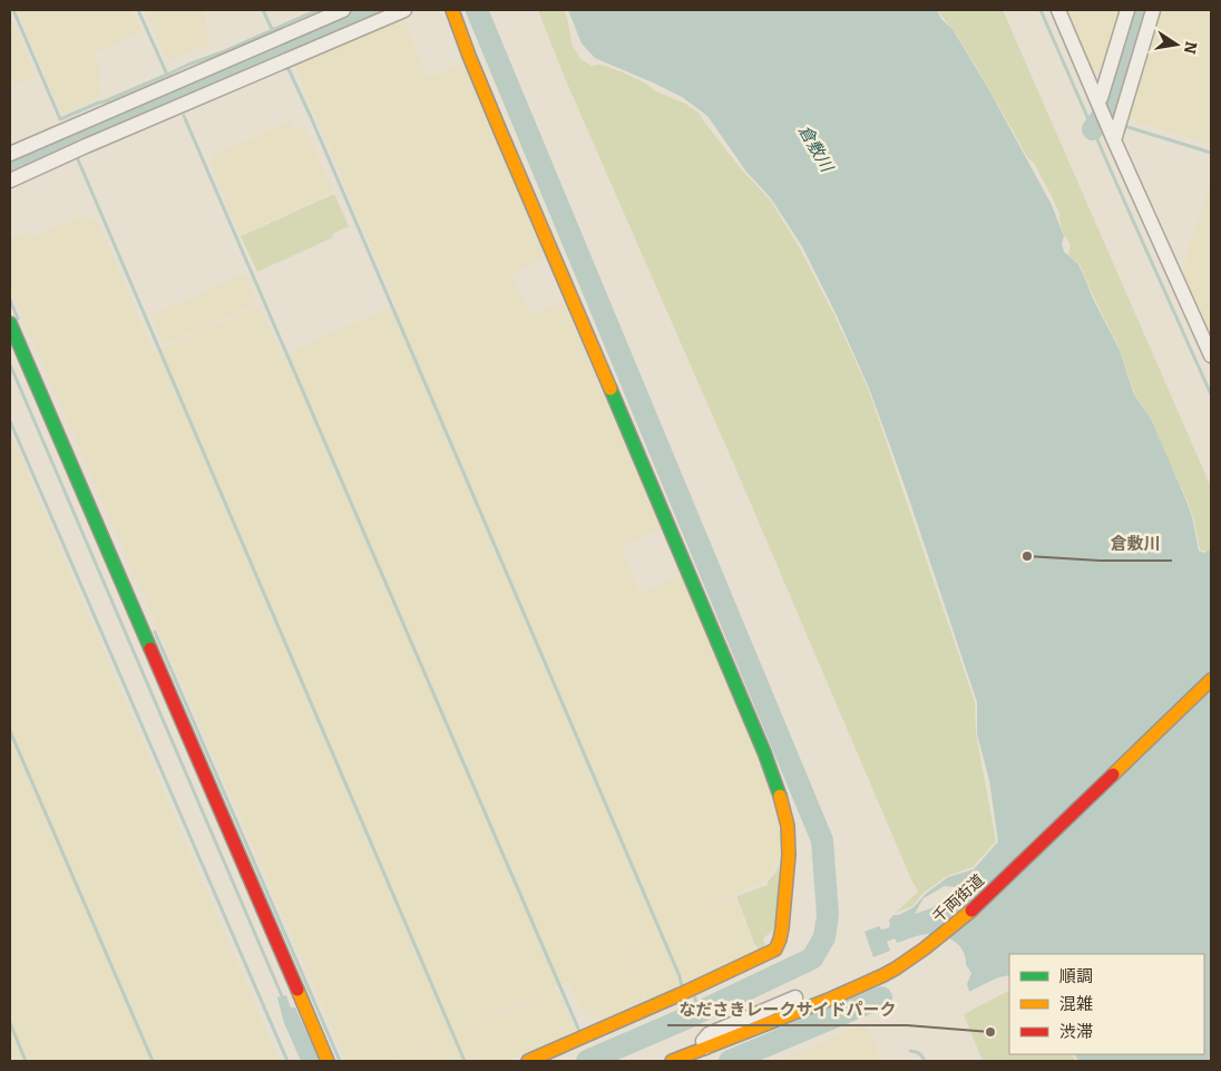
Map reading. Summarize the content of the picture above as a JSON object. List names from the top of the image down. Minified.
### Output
{"streets":{"street":["千両街道"]},"water":["倉敷川"],"places":["倉敷川","なださきレークサイドパーク"],"legend":["順調","混雑","渋滞"],"north":"right"}
